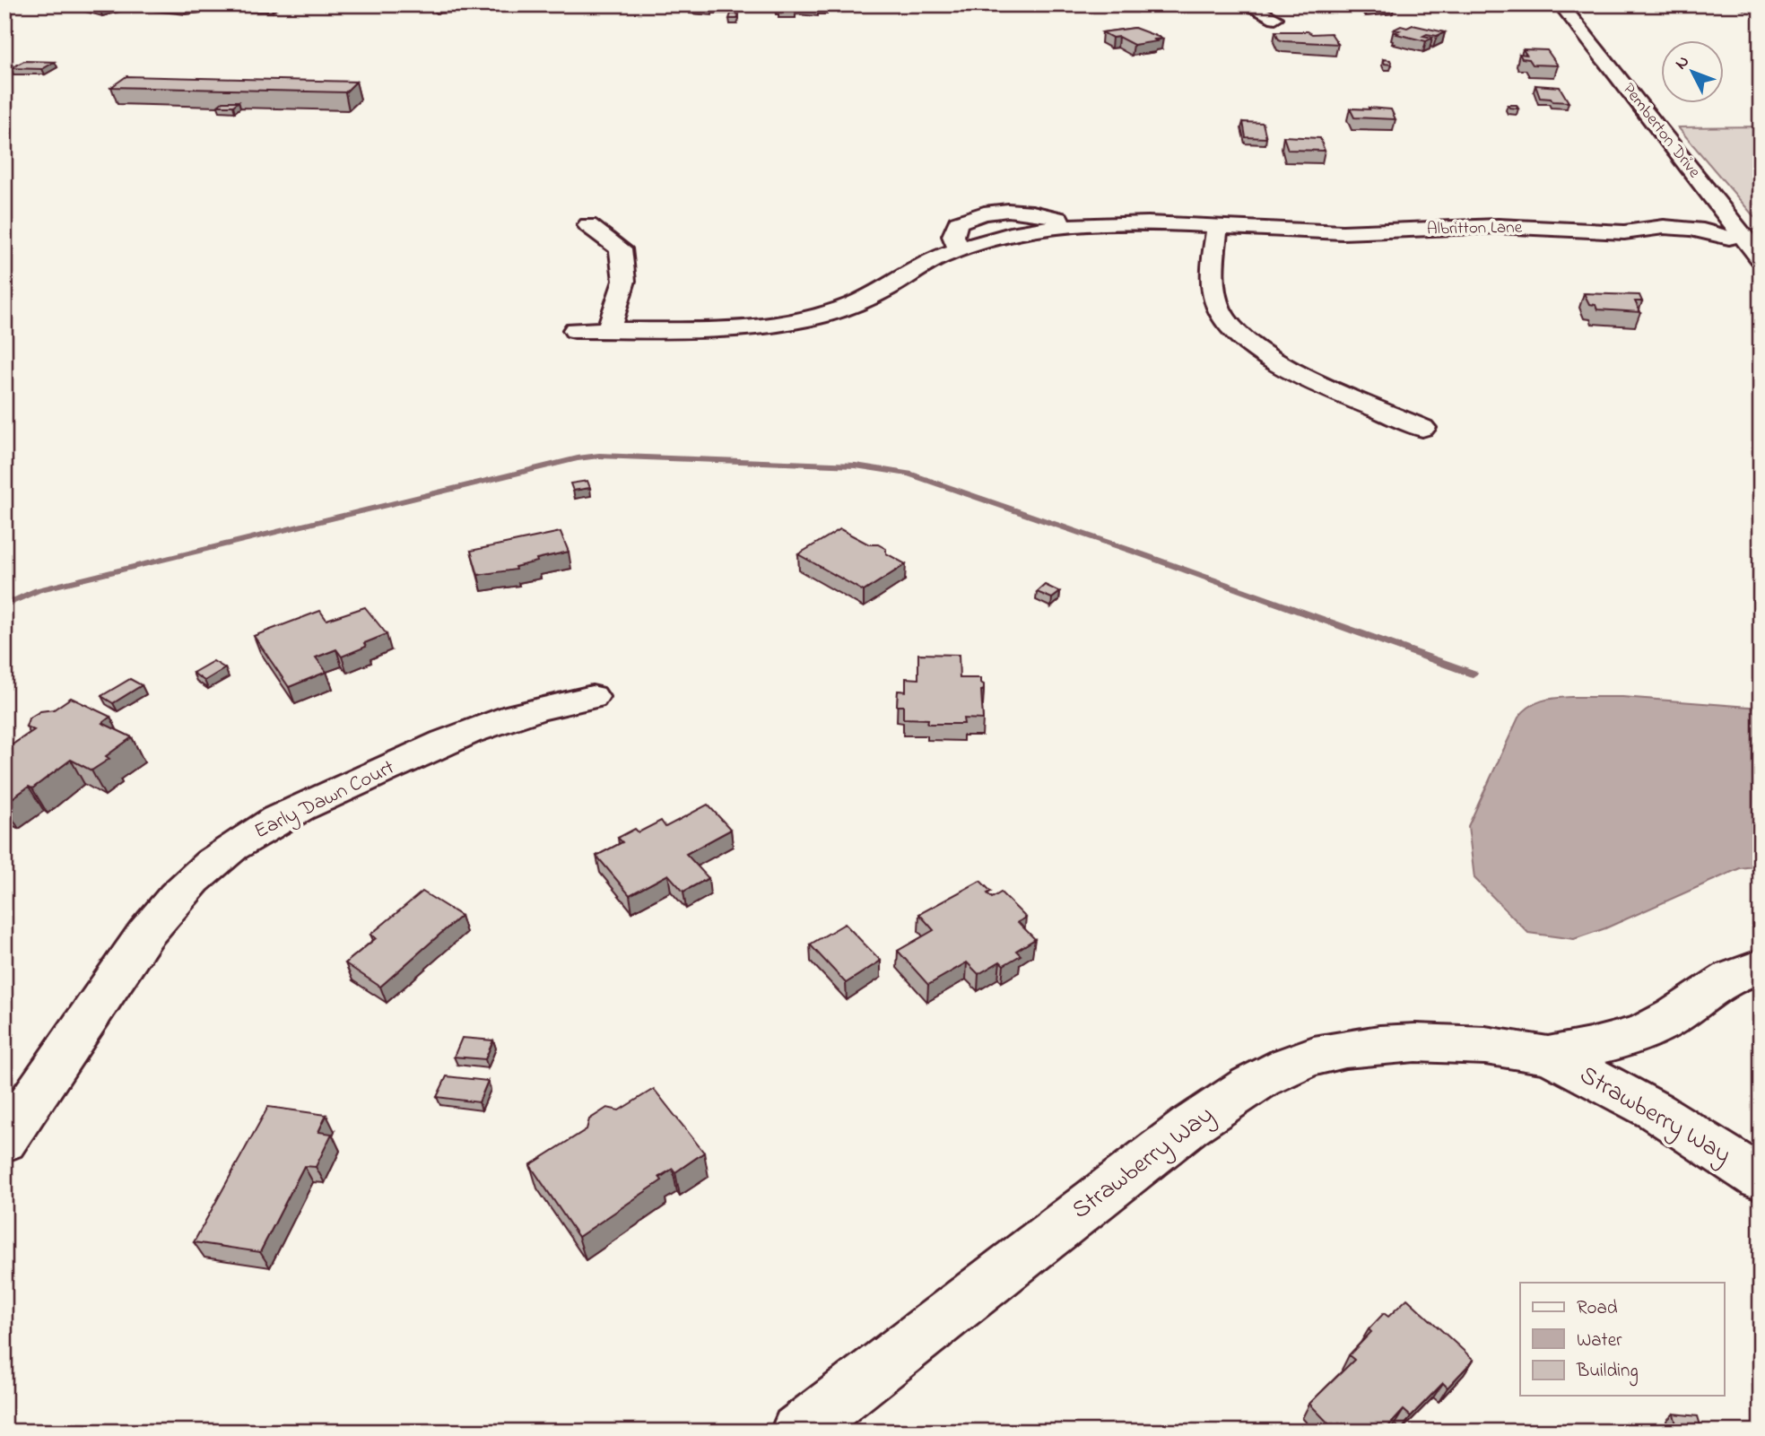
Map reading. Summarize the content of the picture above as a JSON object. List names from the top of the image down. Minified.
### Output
{"streets":{"street":["Pemberton Drive","Albritton Lane","Early Dawn Court","Strawberry Way"]},"crossings":[["Pemberton Drive","Albritton Lane"]],"legend":["Road","Water","Building"],"north":"top left"}
